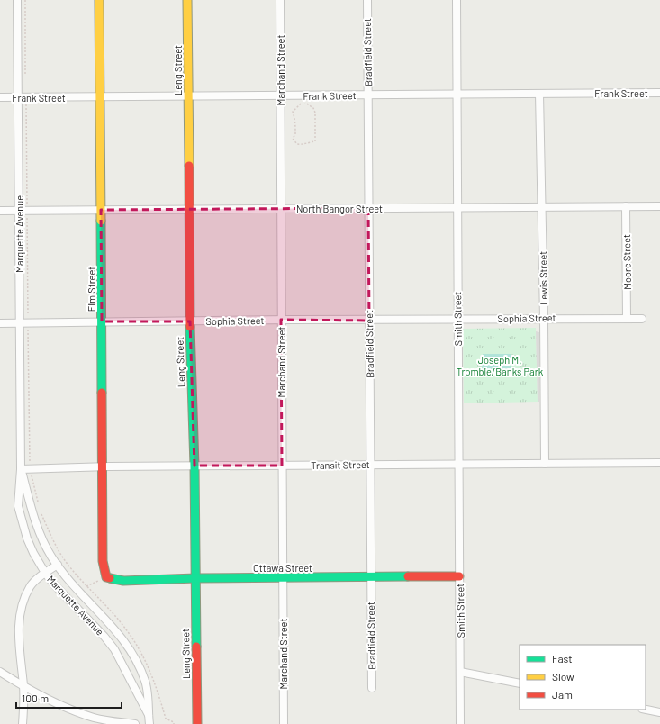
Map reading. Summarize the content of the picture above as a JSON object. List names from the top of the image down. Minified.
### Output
{"streets":{"street":["Bradfield Street","Leng Street","Marchand Street","Frank Street","North Bangor Street","Marquette Avenue","Moore Street","Lewis Street","Elm Street","Sophia Street","Smith Street","Transit Street","Ottawa Street"]},"crossings":[["Bradfield Street","Frank Street"],["Bradfield Street","North Bangor Street"],["Bradfield Street","Sophia Street"],["Bradfield Street","Transit Street"],["Bradfield Street","Ottawa Street"],["Leng Street","Frank Street"],["Leng Street","North Bangor Street"],["Leng Street","Sophia Street"],["Leng Street","Transit Street"],["Leng Street","Ottawa Street"],["Marchand Street","Frank Street"],["Marchand Street","North Bangor Street"],["Marchand Street","Sophia Street"],["Marchand Street","Transit Street"],["Marchand Street","Ottawa Street"],["Frank Street","Marquette Avenue"],["Frank Street","Lewis Street"],["Frank Street","Elm Street"],["Frank Street","Smith Street"],["North Bangor Street","Marquette Avenue"],["North Bangor Street","Moore Street"],["North Bangor Street","Lewis Street"],["North Bangor Street","Elm Street"],["North Bangor Street","Smith Street"],["Marquette Avenue","Sophia Street"],["Marquette Avenue","Transit Street"],["Moore Street","Sophia Street"],["Lewis Street","Sophia Street"],["Lewis Street","Transit Street"],["Elm Street","Sophia Street"],["Elm Street","Transit Street"],["Elm Street","Ottawa Street"],["Sophia Street","Smith Street"],["Smith Street","Transit Street"],["Smith Street","Ottawa Street"]],"parks":["Joseph M. Tromble/Banks Park"],"legend":["Fast","Slow","Jam"],"scale_bar":"100 m"}
